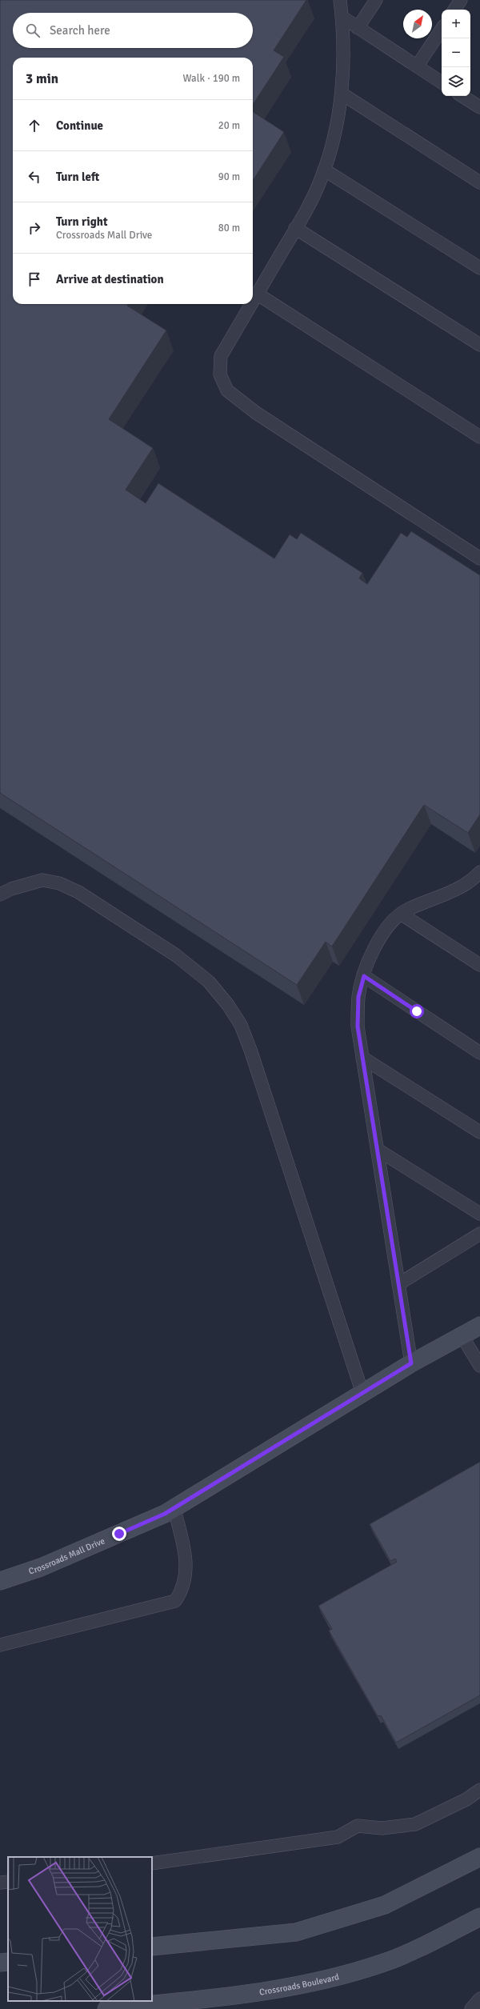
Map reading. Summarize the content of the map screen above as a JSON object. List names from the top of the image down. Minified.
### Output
{"streets":{"main road":["Crossroads Mall Drive","Crossroads Boulevard"]},"north":"top right","page":{"map_buttons":["+","−"],"search":"Search here","heading":["3 min","Walk · 190 m"],"list":[["Continue","20 m"],["Turn left","90 m"],["Turn right","Crossroads Mall Drive","80 m"],"Arrive at destination"]}}
